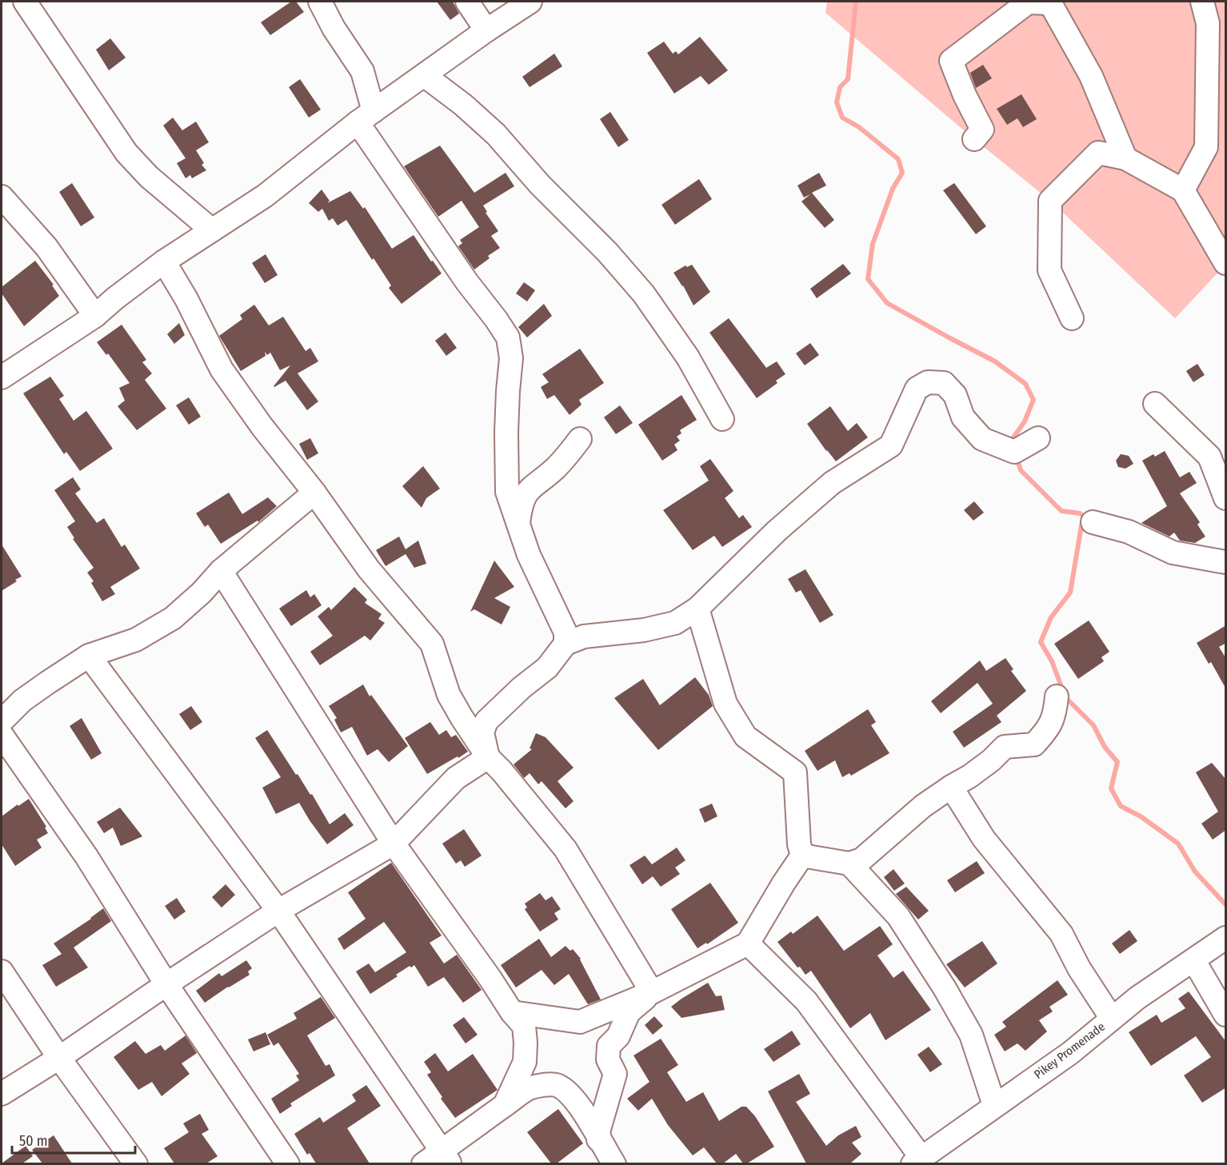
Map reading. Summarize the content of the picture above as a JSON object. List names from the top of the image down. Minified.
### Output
{"streets":{"street":["Pikey Promenade"]},"scale_bar":"50 m"}
